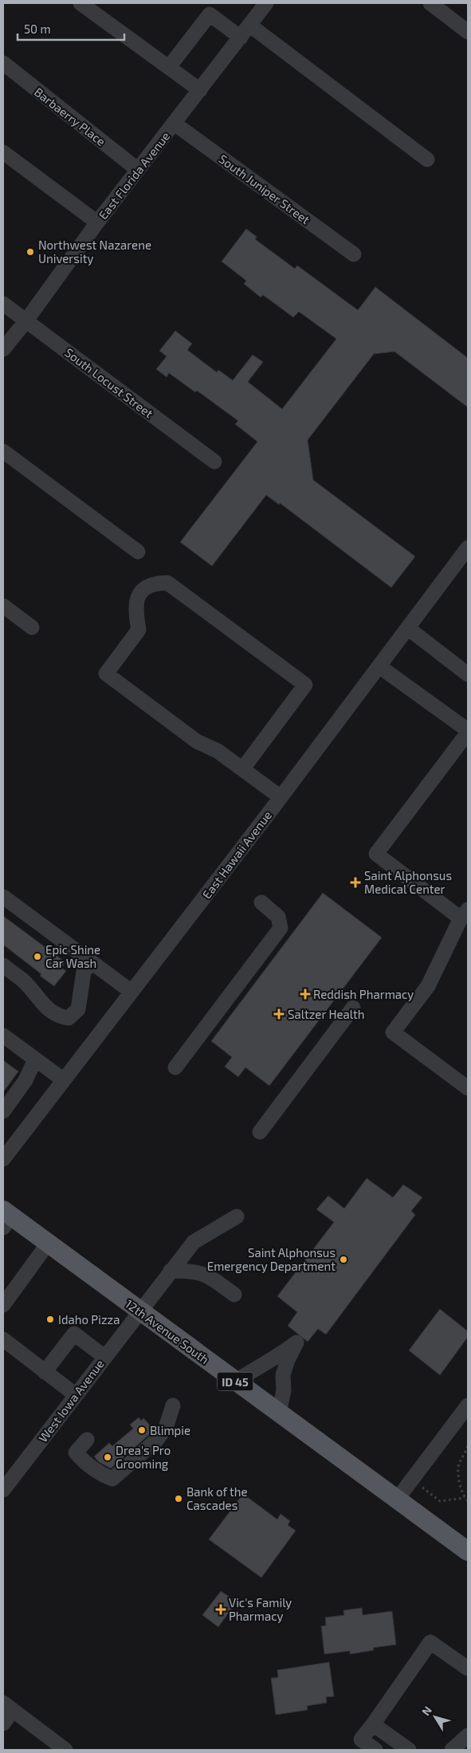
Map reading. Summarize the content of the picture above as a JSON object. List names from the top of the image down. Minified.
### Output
{"streets":{"main road":["12th Avenue South","ID 45"],"street":["Barbaerry Place","East Florida Avenue","South Juniper Street","South Locust Street","East Hawaii Avenue","West Iowa Avenue"]},"crossings":[["Barbaerry Place","East Florida Avenue"],["East Florida Avenue","South Juniper Street"],["East Florida Avenue","South Locust Street"],["12th Avenue South","West Iowa Avenue"]],"places":{"other":["Northwest Nazarene University","Epic Shine Car Wash","Saint Alphonsus Emergency Department","Idaho Pizza","Blimpie","Drea's Pro Grooming","Bank of the Cascades"],"health":["Saint Alphonsus Medical Center","Reddish Pharmacy","Saltzer Health","Vic's Family Pharmacy"]},"scale_bar":"50 m","north":"top left"}
